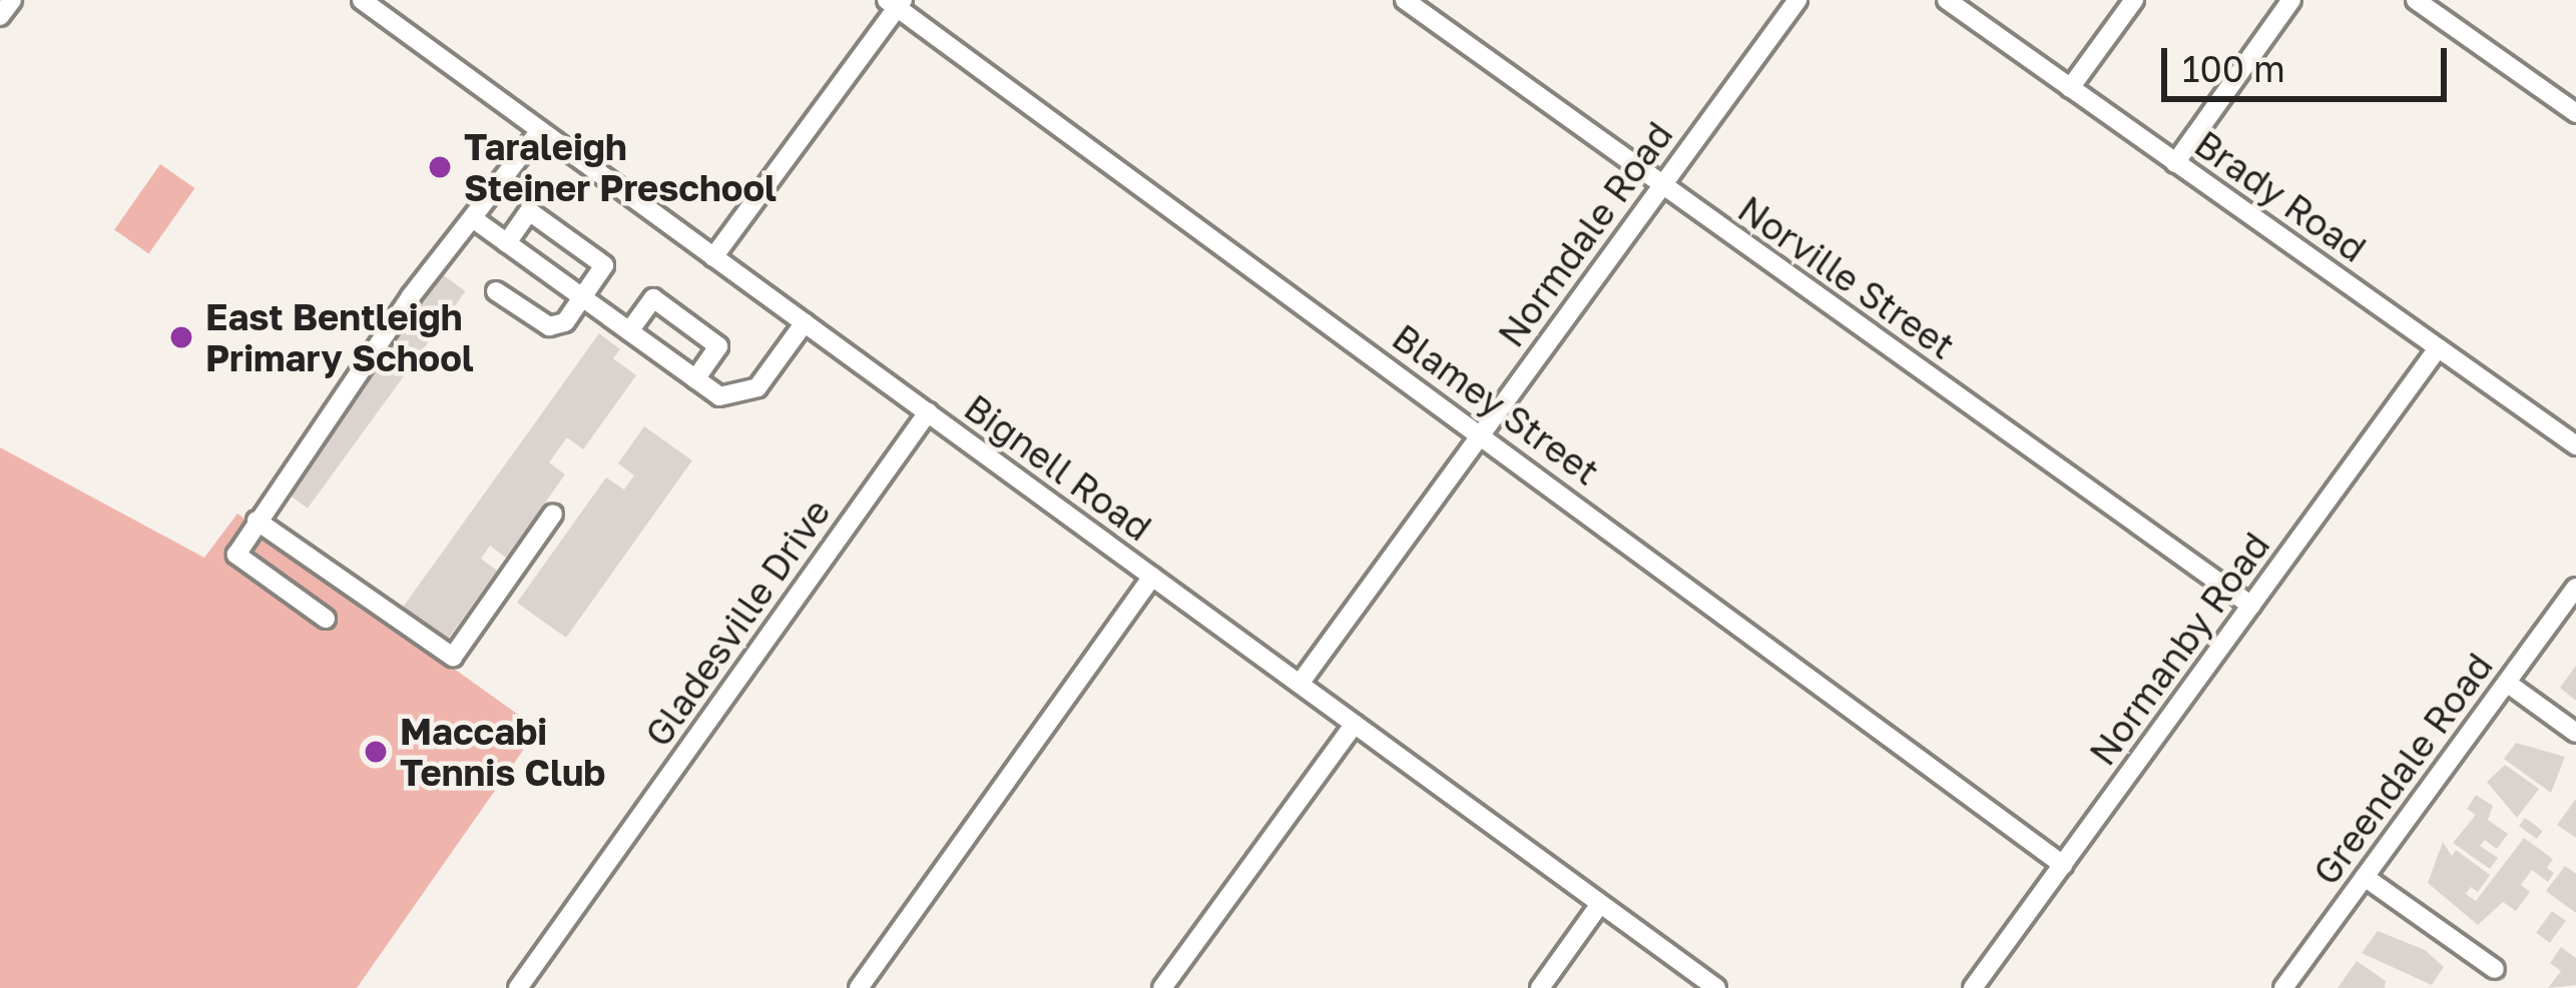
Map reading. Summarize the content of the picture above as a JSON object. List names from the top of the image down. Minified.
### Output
{"streets":{"street":["Brady Road","Normdale Road","Norville Street","Blamey Street","Bignell Road","Gladesville Drive","Normanby Road","Greendale Road"]},"crossings":[["Brady Road","Normanby Road"],["Normdale Road","Norville Street"],["Normdale Road","Blamey Street"],["Normdale Road","Bignell Road"],["Norville Street","Normanby Road"],["Blamey Street","Normanby Road"],["Bignell Road","Gladesville Drive"]],"places":["Taraleigh Steiner Preschool","East Bentleigh Primary School","Maccabi Tennis Club"],"scale_bar":"100 m"}
